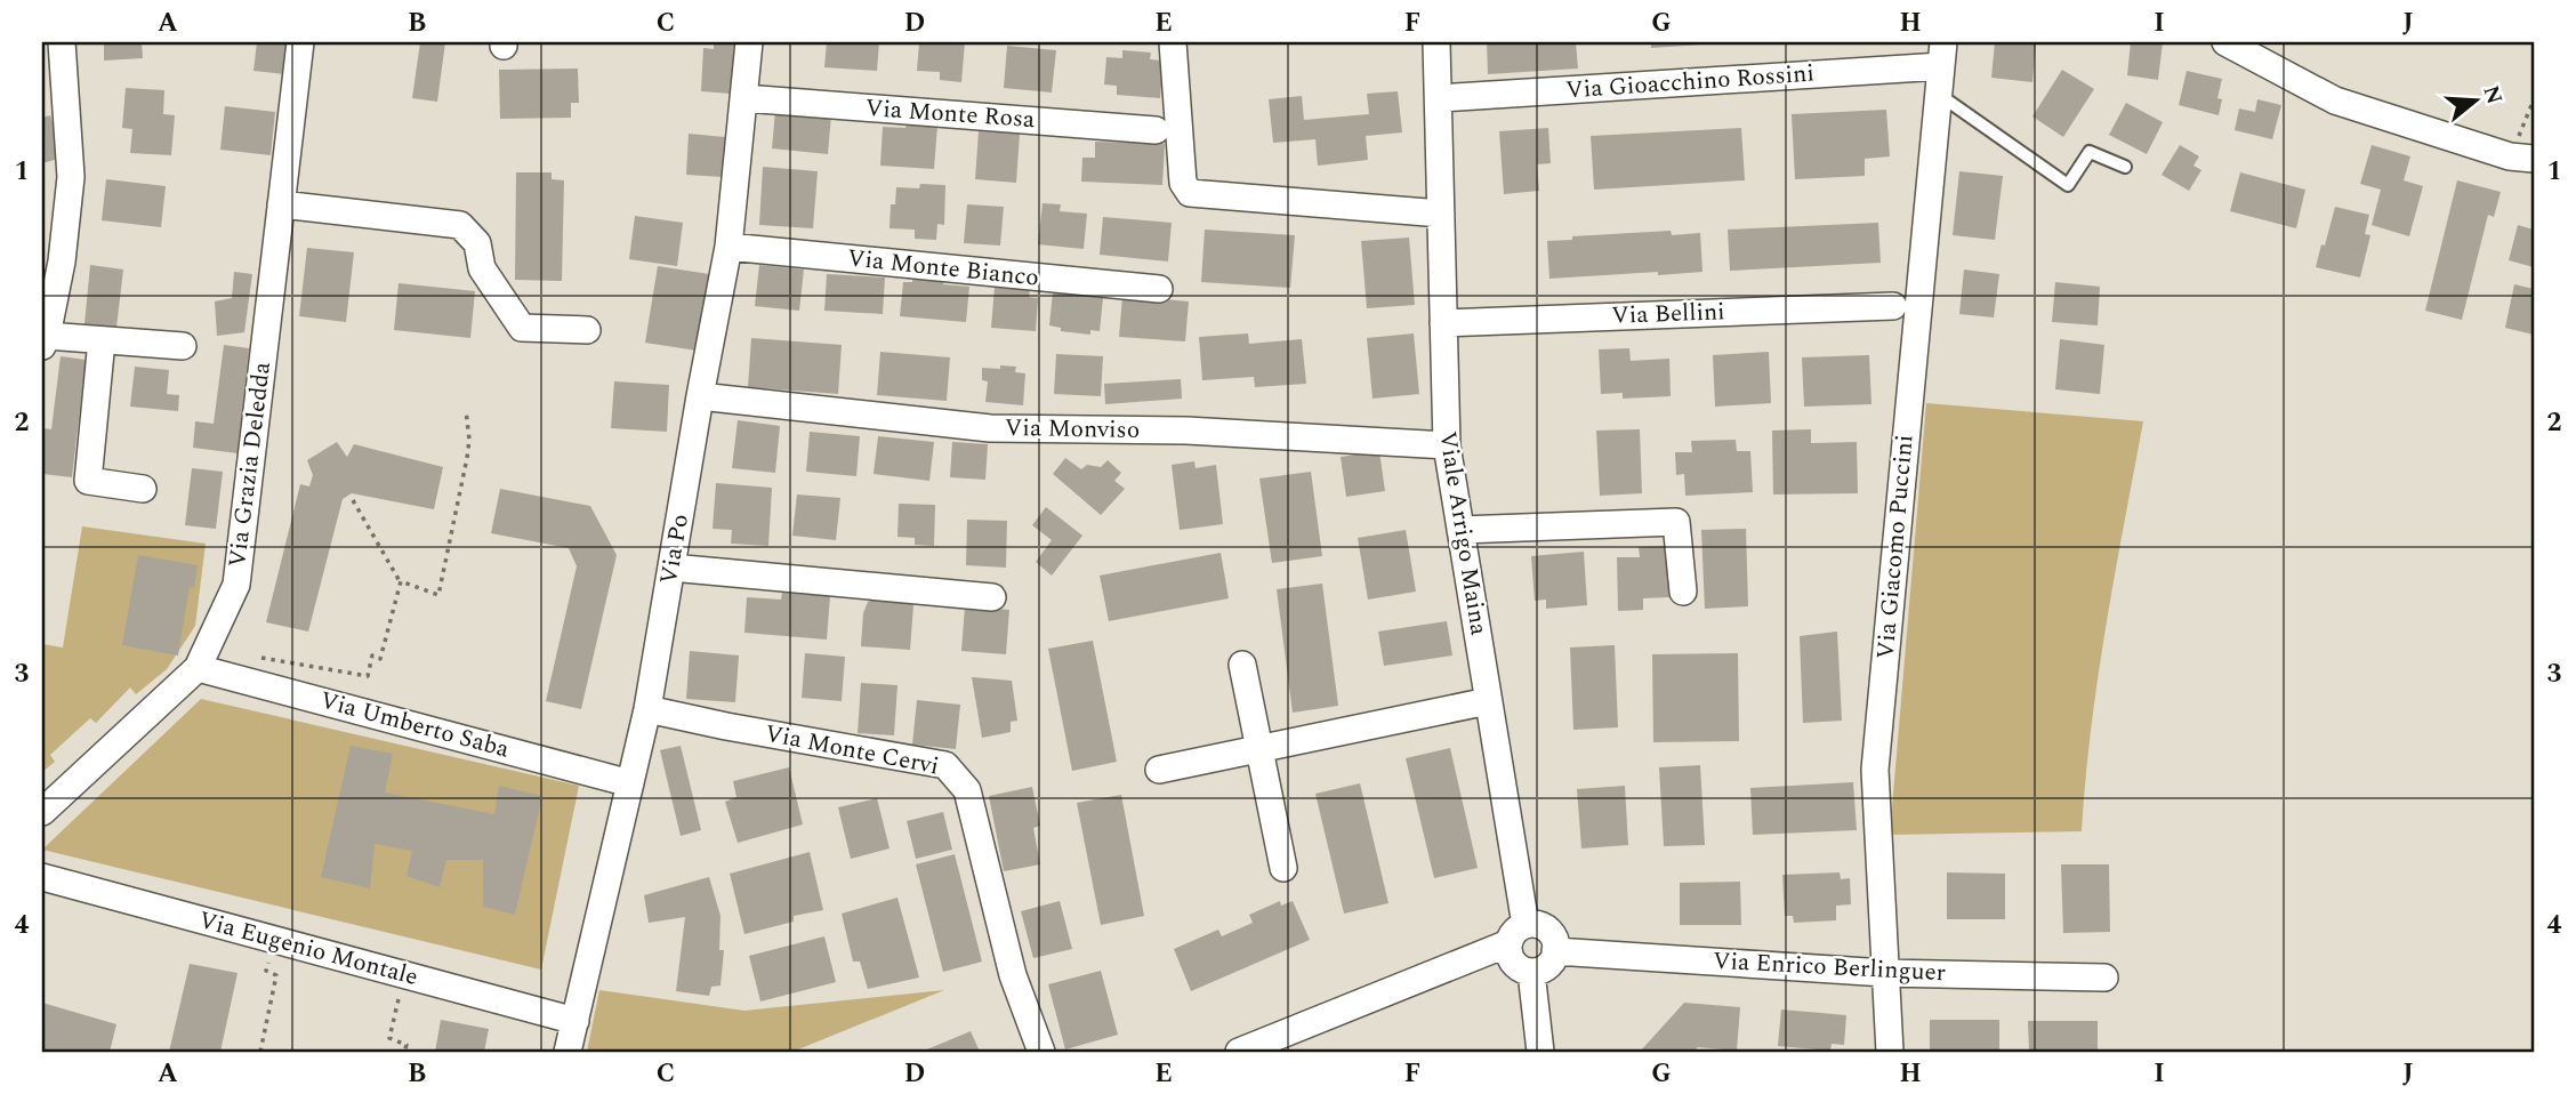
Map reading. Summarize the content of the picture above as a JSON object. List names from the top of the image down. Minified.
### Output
{"streets":{"street":["Via Gioacchino Rossini","Via Monte Rosa","Via Monte Bianco","Via Bellini","Via Monviso","Via Grazia Deledda","Viale Arrigo Maina","Via Giacomo Puccini","Via Po","Via Umberto Saba","Via Monte Cervi","Via Eugenio Montale","Via Enrico Berlinguer"]},"crossings":[["Via Gioacchino Rossini","Viale Arrigo Maina"],["Via Gioacchino Rossini","Via Giacomo Puccini"],["Via Monte Rosa","Via Po"],["Via Monte Bianco","Via Po"],["Via Bellini","Viale Arrigo Maina"],["Via Monviso","Viale Arrigo Maina"],["Via Monviso","Via Po"],["Via Grazia Deledda","Via Umberto Saba"],["Viale Arrigo Maina","Via Enrico Berlinguer"],["Via Giacomo Puccini","Via Enrico Berlinguer"],["Via Po","Via Umberto Saba"],["Via Po","Via Monte Cervi"],["Via Po","Via Eugenio Montale"]],"north":"right","grid":{"columns":["A","B","C","D","E","F","G","H","I","J"],"rows":["1","2","3","4"]}}
